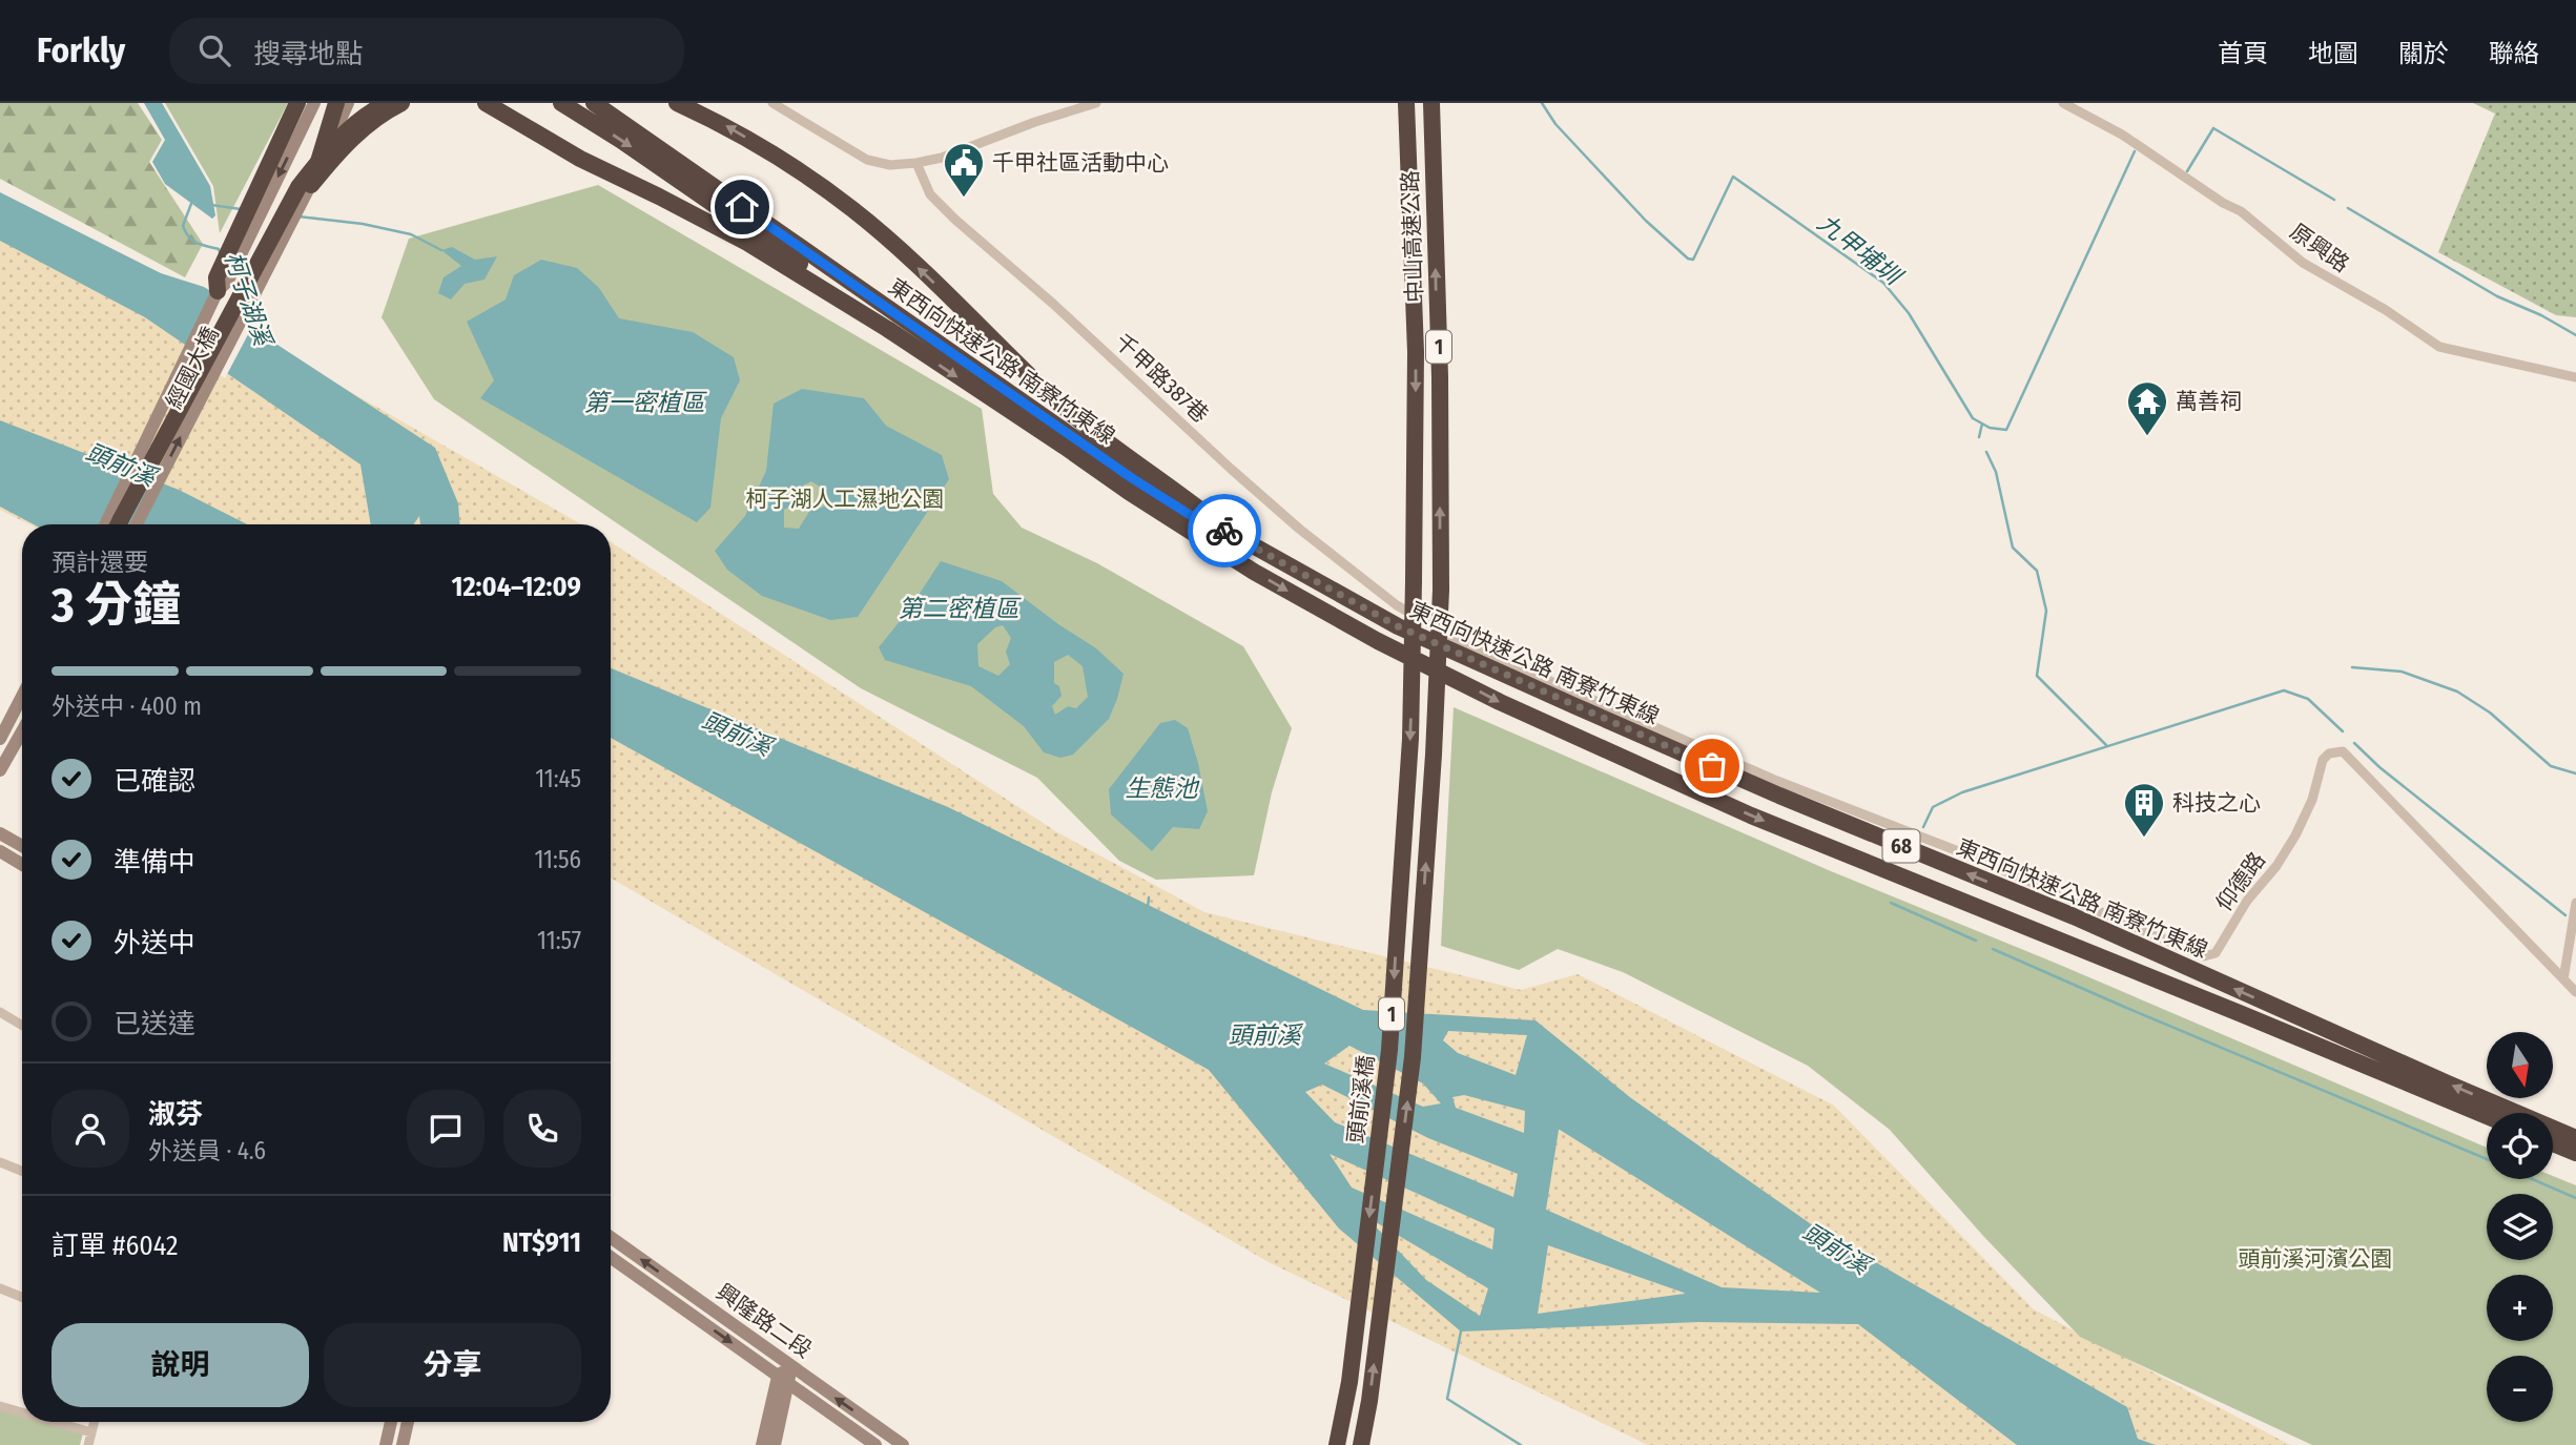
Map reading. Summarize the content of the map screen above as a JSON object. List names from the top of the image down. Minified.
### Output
{"streets":{"highway":["中山高速公路","1","東西向快速公路 南寮竹東線","68","頭前溪橋"],"main road":["經國大橋","興隆路二段"],"street":["原興路","千甲路387巷","仰德路"]},"crossings":[["中山高速公路","頭前溪橋"],["千甲路387巷","仰德路"]],"water":["九甲埔圳","柯子湖溪","第一密植區","頭前溪","第二密植區","生態池"],"parks":["柯子湖人工濕地公園","頭前溪河濱公園"],"places":{"public building":["千甲社區活動中心"],"temple":["萬善祠"],"building":["科技之心"]},"north":"bottom","page":{"header":"Forkly","search":"搜尋地點","nav":["首頁","地圖","關於","聯絡"],"heading":["3 分鐘","預計還要","12:04–12:09"],"panel":["淑芬","外送員 · 4.6","訂單 #6042","NT$911"],"bar":"外送中 · 400 m","list":[["已確認","11:45"],["準備中","11:56"],["外送中","11:57"],"已送達"],"map_buttons":["+","−"],"buttons":["說明","分享"]}}
